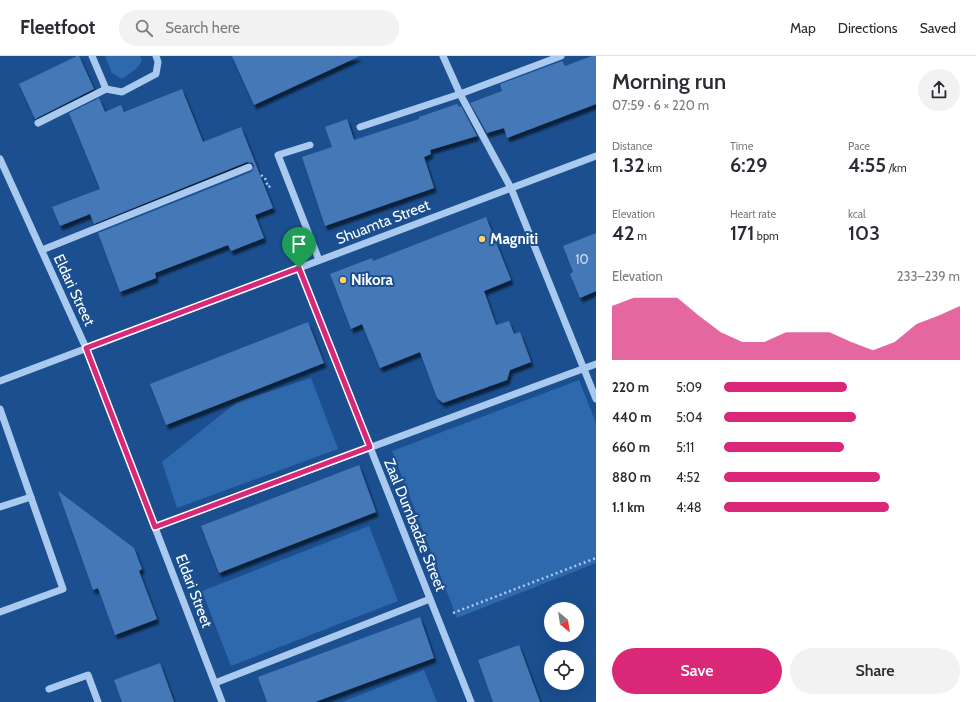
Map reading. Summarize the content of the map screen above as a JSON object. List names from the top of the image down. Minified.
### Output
{"streets":{"street":["Shuamta Street","Eldari Street","Zaal Dumbadze Street"]},"crossings":[["Shuamta Street","Eldari Street"],["Shuamta Street","Zaal Dumbadze Street"]],"places":["Magniti","Nikora"],"house_numbers":["10"],"north":"bottom right","page":{"header":"Fleetfoot","search":"Search here","nav":["Map","Directions","Saved"],"heading":["Morning run","07:59 · 6 × 220 m"],"stats":[["Distance","1.32 km"],["Time","6:29"],["Pace","4:55 /km"],["Elevation","42 m"],["Heart rate","171 bpm"],["kcal","103"]],"chart":["Elevation","233–239 m"],"list":[{"name":"220 m","note":"5:09"},{"name":"440 m","note":"5:04"},{"name":"660 m","note":"5:11"},{"name":"880 m","note":"4:52"},{"name":"1.1 km","note":"4:48"}],"buttons":["Save","Share"]}}
